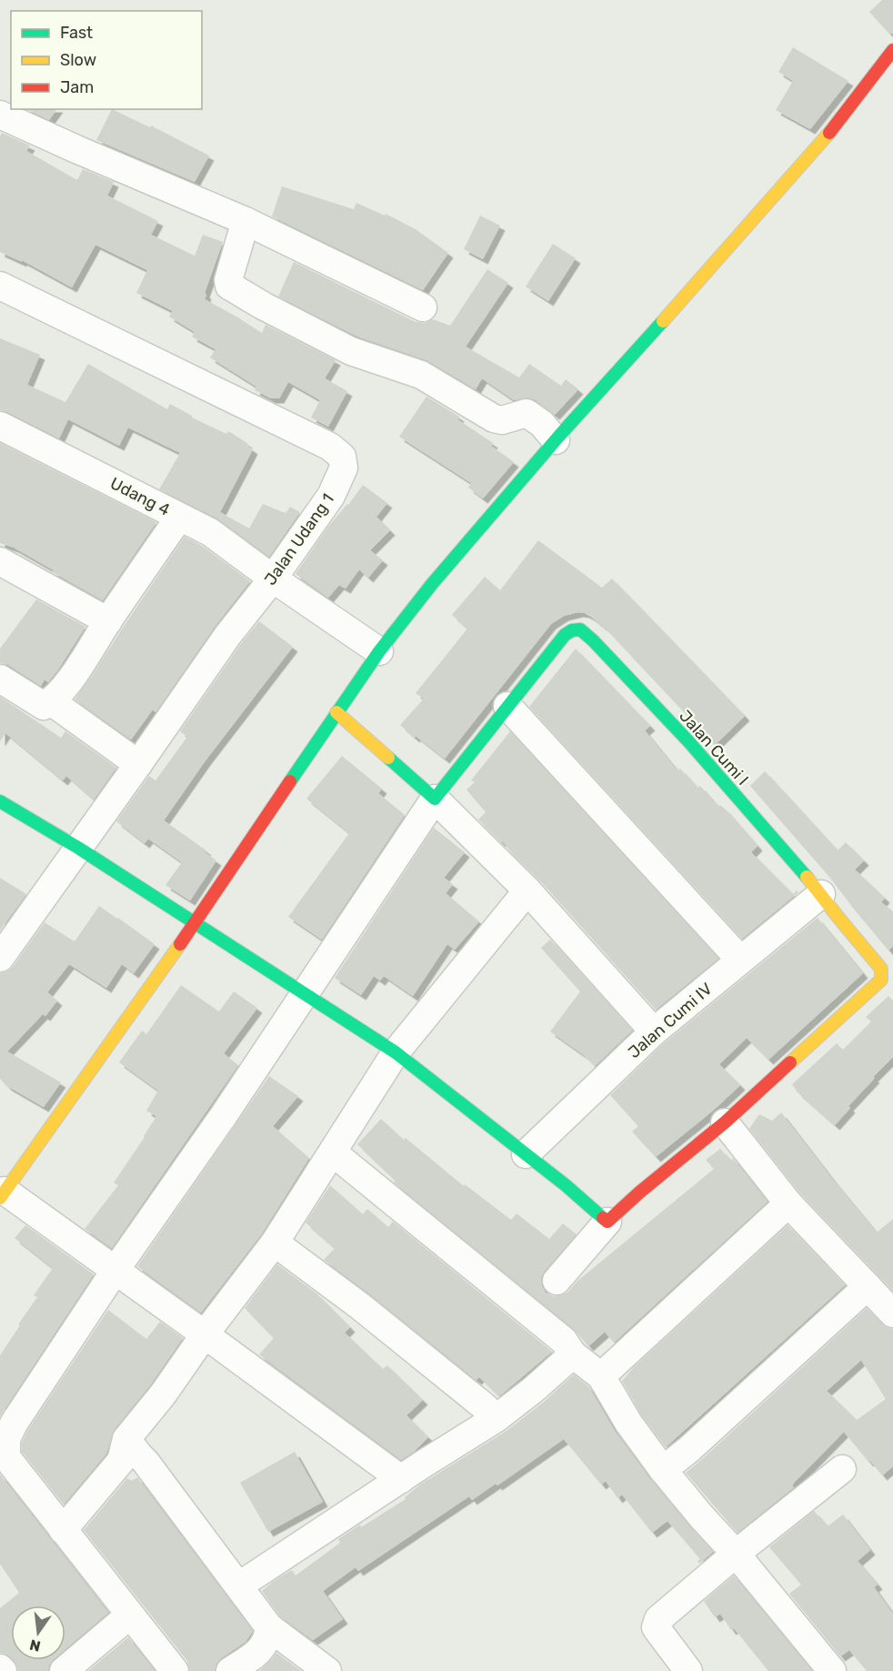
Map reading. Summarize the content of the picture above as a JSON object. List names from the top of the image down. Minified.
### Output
{"streets":{"street":["Udang 4","Jalan Udang 1","Jalan Cumi I","Jalan Cumi IV"]},"crossings":[["Udang 4","Jalan Udang 1"],["Jalan Cumi I","Jalan Cumi IV"]],"legend":["Fast","Slow","Jam"],"north":"bottom"}
